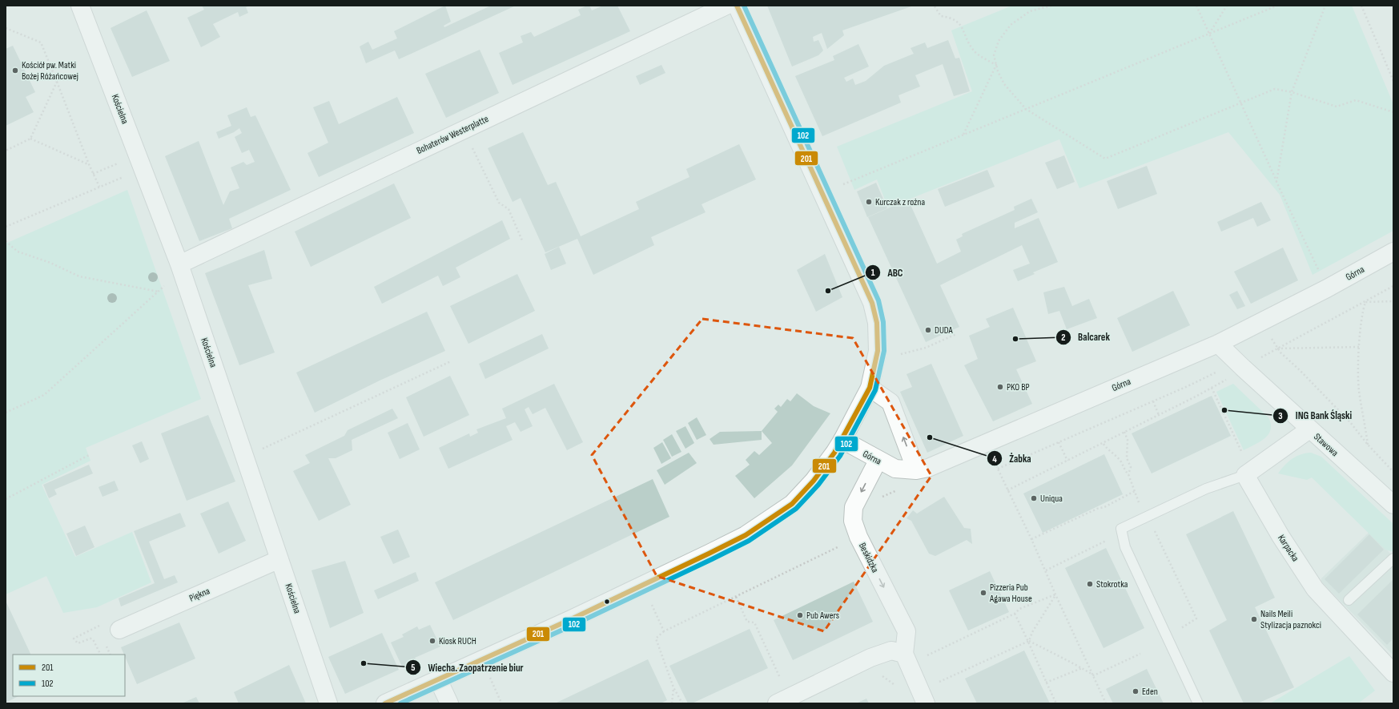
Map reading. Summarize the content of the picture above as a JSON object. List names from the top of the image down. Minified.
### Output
{"streets":{"street":["Kościelna","Bohaterów Westerplatte","Górna","Stawowa","Karpacka","Beskidzka","Piękna"]},"crossings":[["Kościelna","Bohaterów Westerplatte"],["Kościelna","Piękna"],["Górna","Stawowa"],["Górna","Beskidzka"]],"one_way":["Beskidzka"],"places":["Kościół pw. Matki Bożej Różańcowej","Kurczak z rożna","ABC","DUDA","Balcarek","PKO BP","ING Bank Śląski","Żabka","Uniqua","Stokrotka","Pizzeria Pub Agawa House","Pub Awers","Nails Meili Stylizacja paznokci","Kiosk RUCH","Wiecha. Zaopatrzenie biur","Eden"],"lines":["transit line 201","transit line 102"],"legend":["201","102"]}
